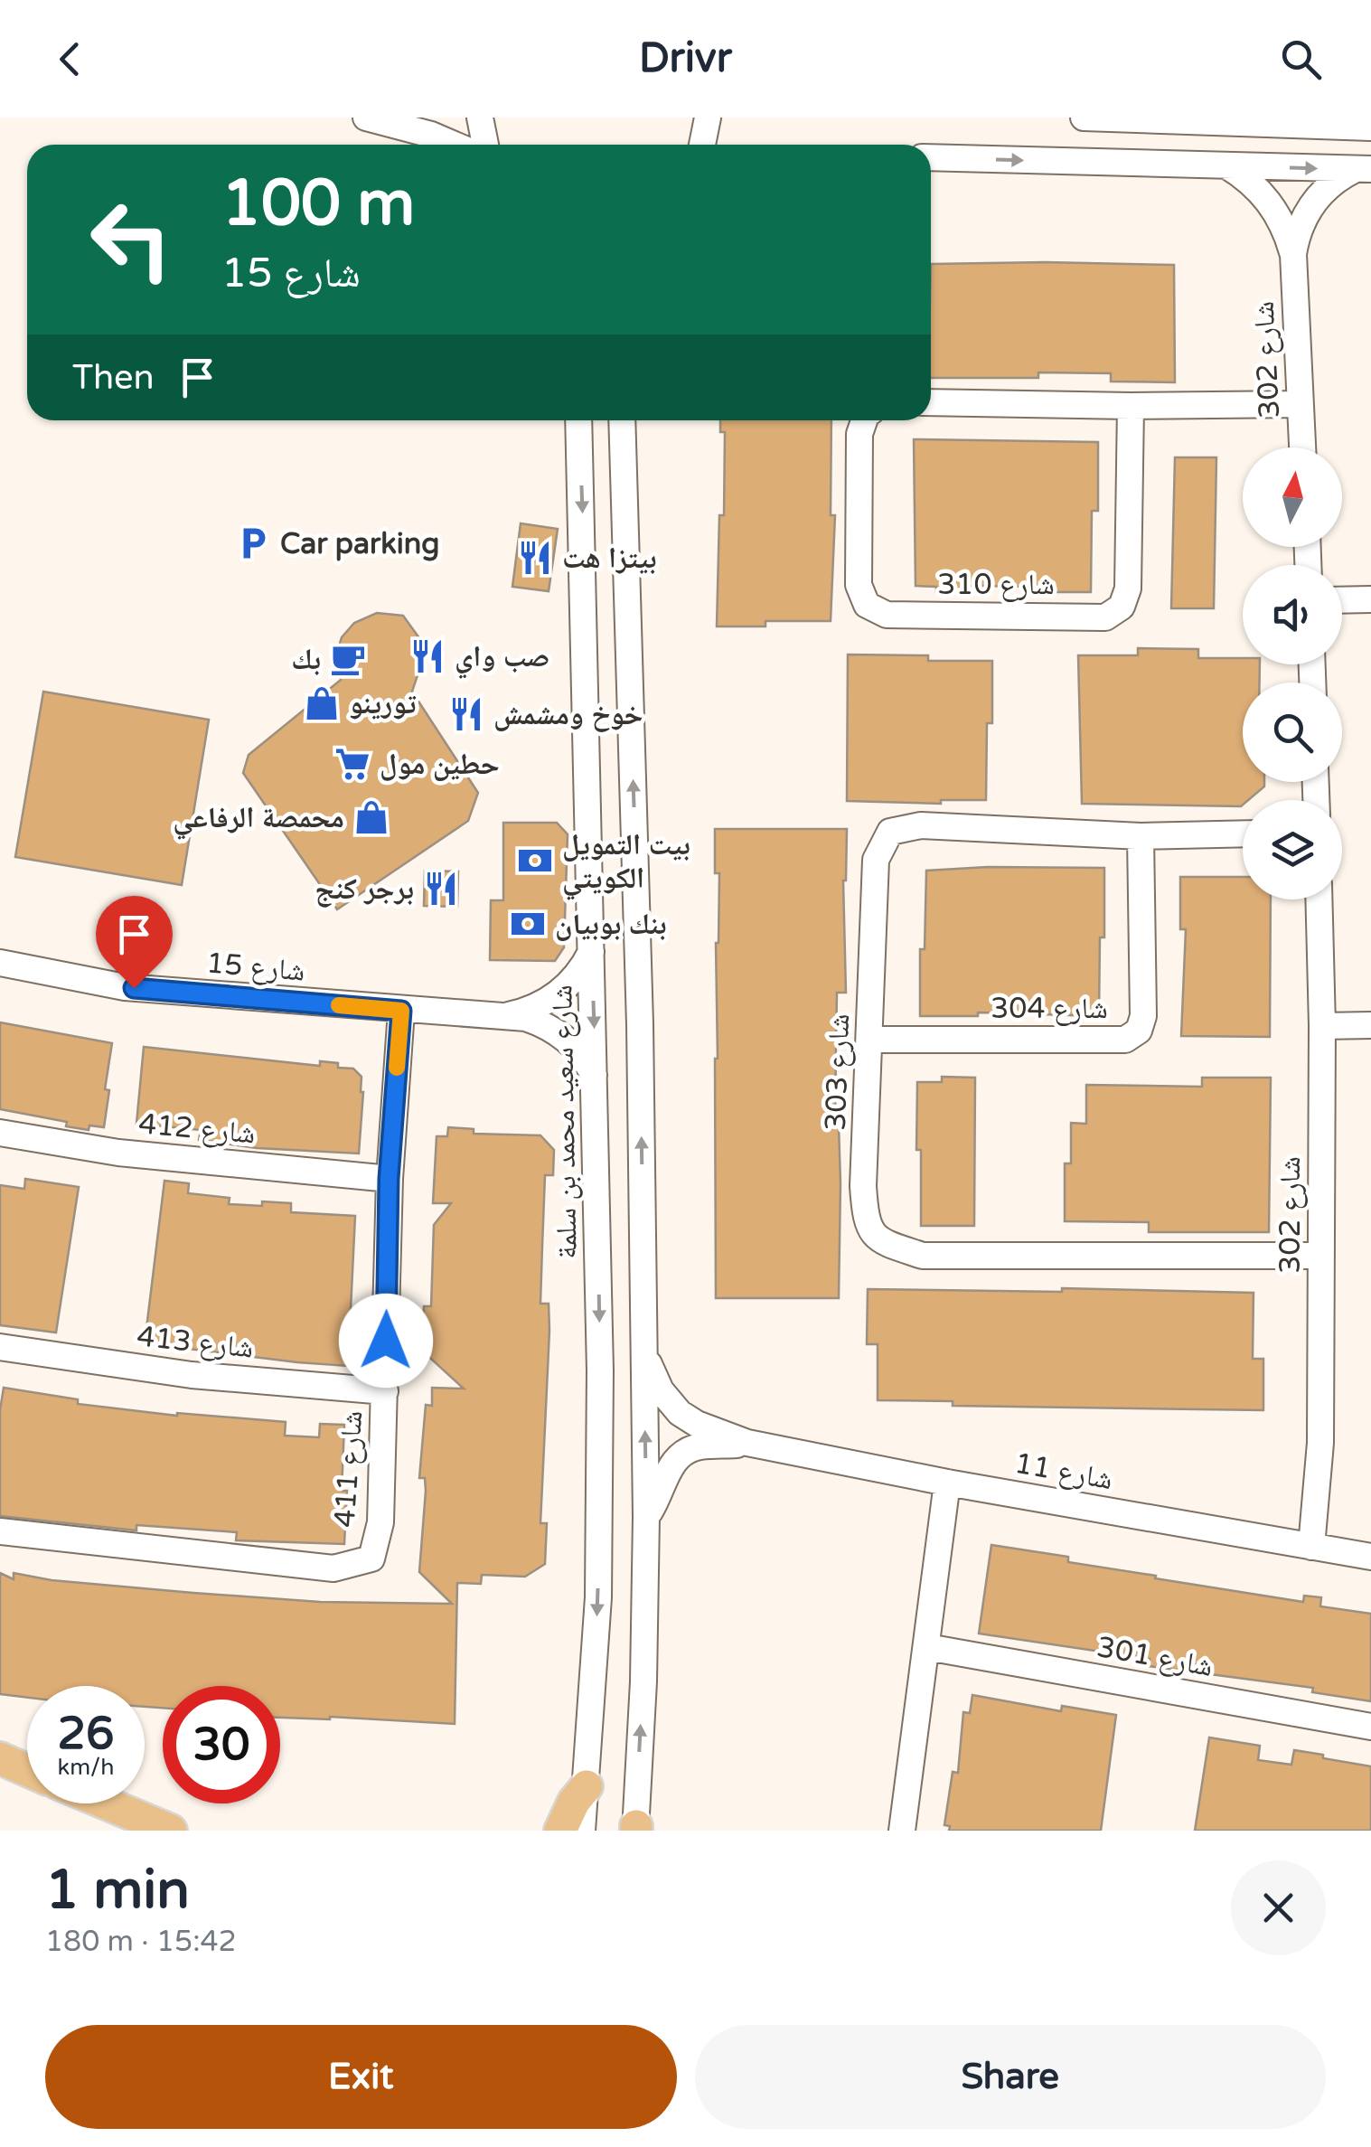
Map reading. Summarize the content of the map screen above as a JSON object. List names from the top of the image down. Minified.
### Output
{"streets":{"street":["شارع 302","شارع 310","شارع 15","شارع 304","شارع 303","شارع سعيد محمد بن سلمة","شارع 412","شارع 413","شارع 411","شارع 11","شارع 301"]},"crossings":[["شارع 302","شارع 303"],["شارع 302","شارع 11"],["شارع 15","شارع سعيد محمد بن سلمة"],["شارع 15","شارع 411"],["شارع 304","شارع 303"],["شارع 412","شارع 411"],["شارع 413","شارع 411"]],"places":{"parking":["Car parking"],"restaurant":["بيتزا هت","صب واي","خوخ ومشمش","برجر كنج"],"cafe":["بك"],"shop":["تورينو","محمصة الرفاعي"],"supermarket":["حطين مول"],"bank":["بيت التمويل الكويتي","بنك بوبيان"]},"north":"top","page":{"header":"Drivr","turn":["100 m","شارع 15"],"then":"Then","speed":"26 km/h","limit":"30","heading":["1 min","180 m · 15:42"],"buttons":["Exit","Share"]}}
